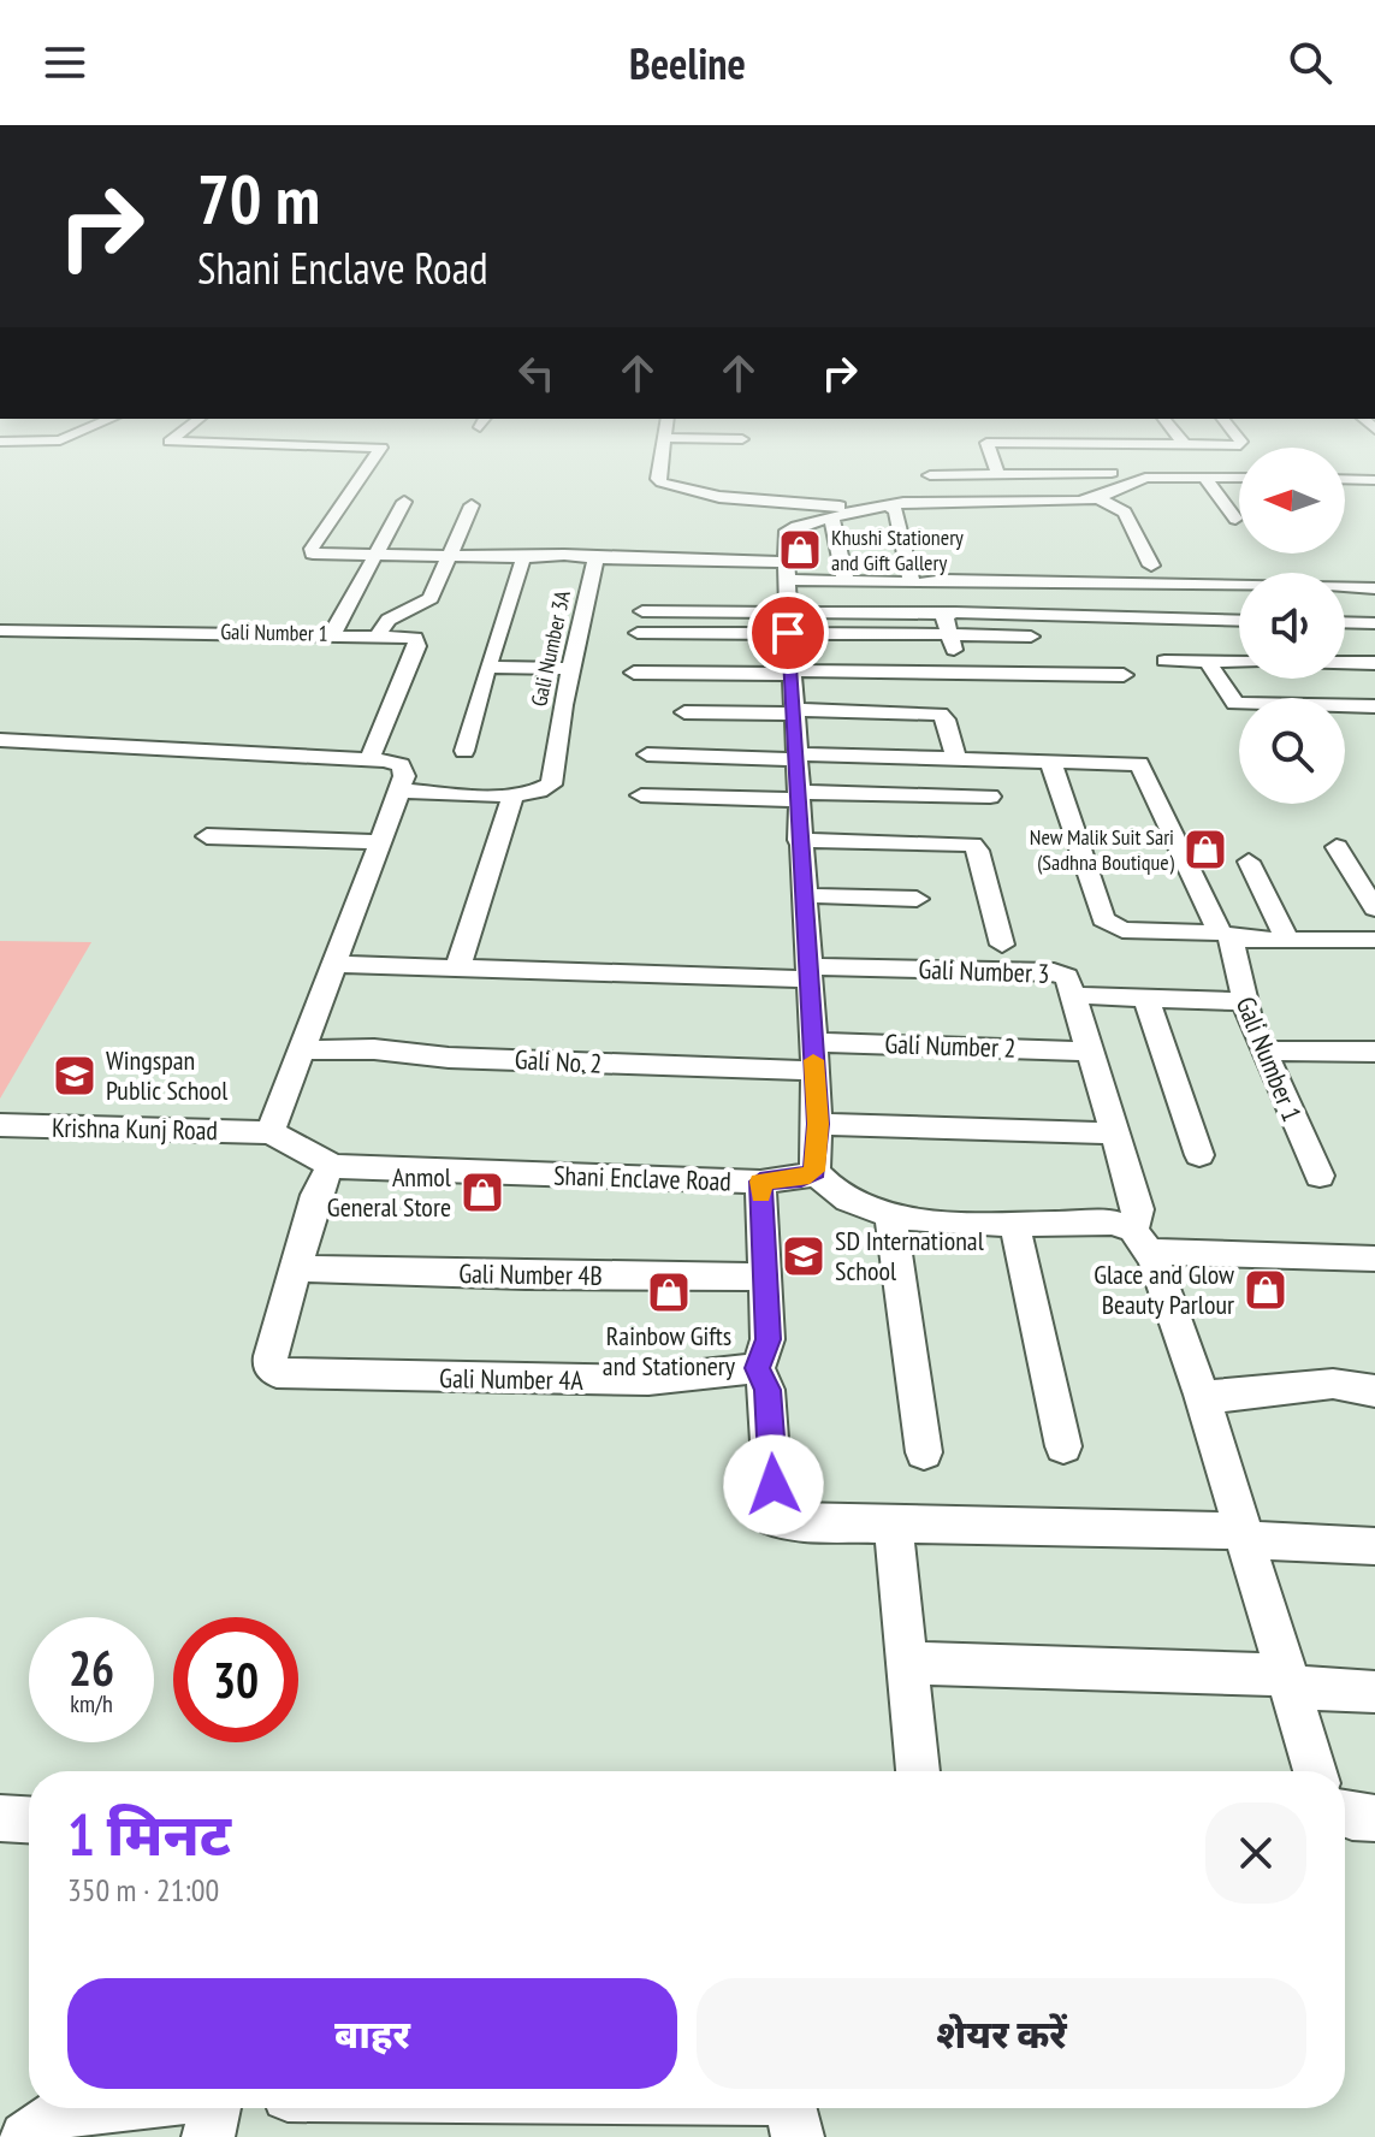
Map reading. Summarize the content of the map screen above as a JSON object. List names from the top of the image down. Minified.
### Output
{"streets":{"street":["Gali Number 1","Gali Number 3A","Gali Number 3","Gali Number 2","Gali No. 2","Krishna Kunj Road","Shani Enclave Road","Gali Number 4B","Gali Number 4A"]},"crossings":[["Gali Number 3","Gali Number 2"],["Gali Number 2","Gali No. 2"],["Krishna Kunj Road","Shani Enclave Road"],["Gali Number 4B","Gali Number 4A"]],"places":{"shop":["Khushi Stationery and Gift Gallery","New Malik Suit Sari (Sadhna Boutique)","Anmol General Store","Glace and Glow Beauty Parlour","Rainbow Gifts and Stationery"],"school or university":["Wingspan Public School","SD International School"]},"north":"left","page":{"header":"Beeline","turn":["70 m","Shani Enclave Road"],"speed":"26 km/h","limit":"30","heading":["1 मिनट","350 m · 21:00"],"buttons":["बाहर","शेयर करें"]}}
